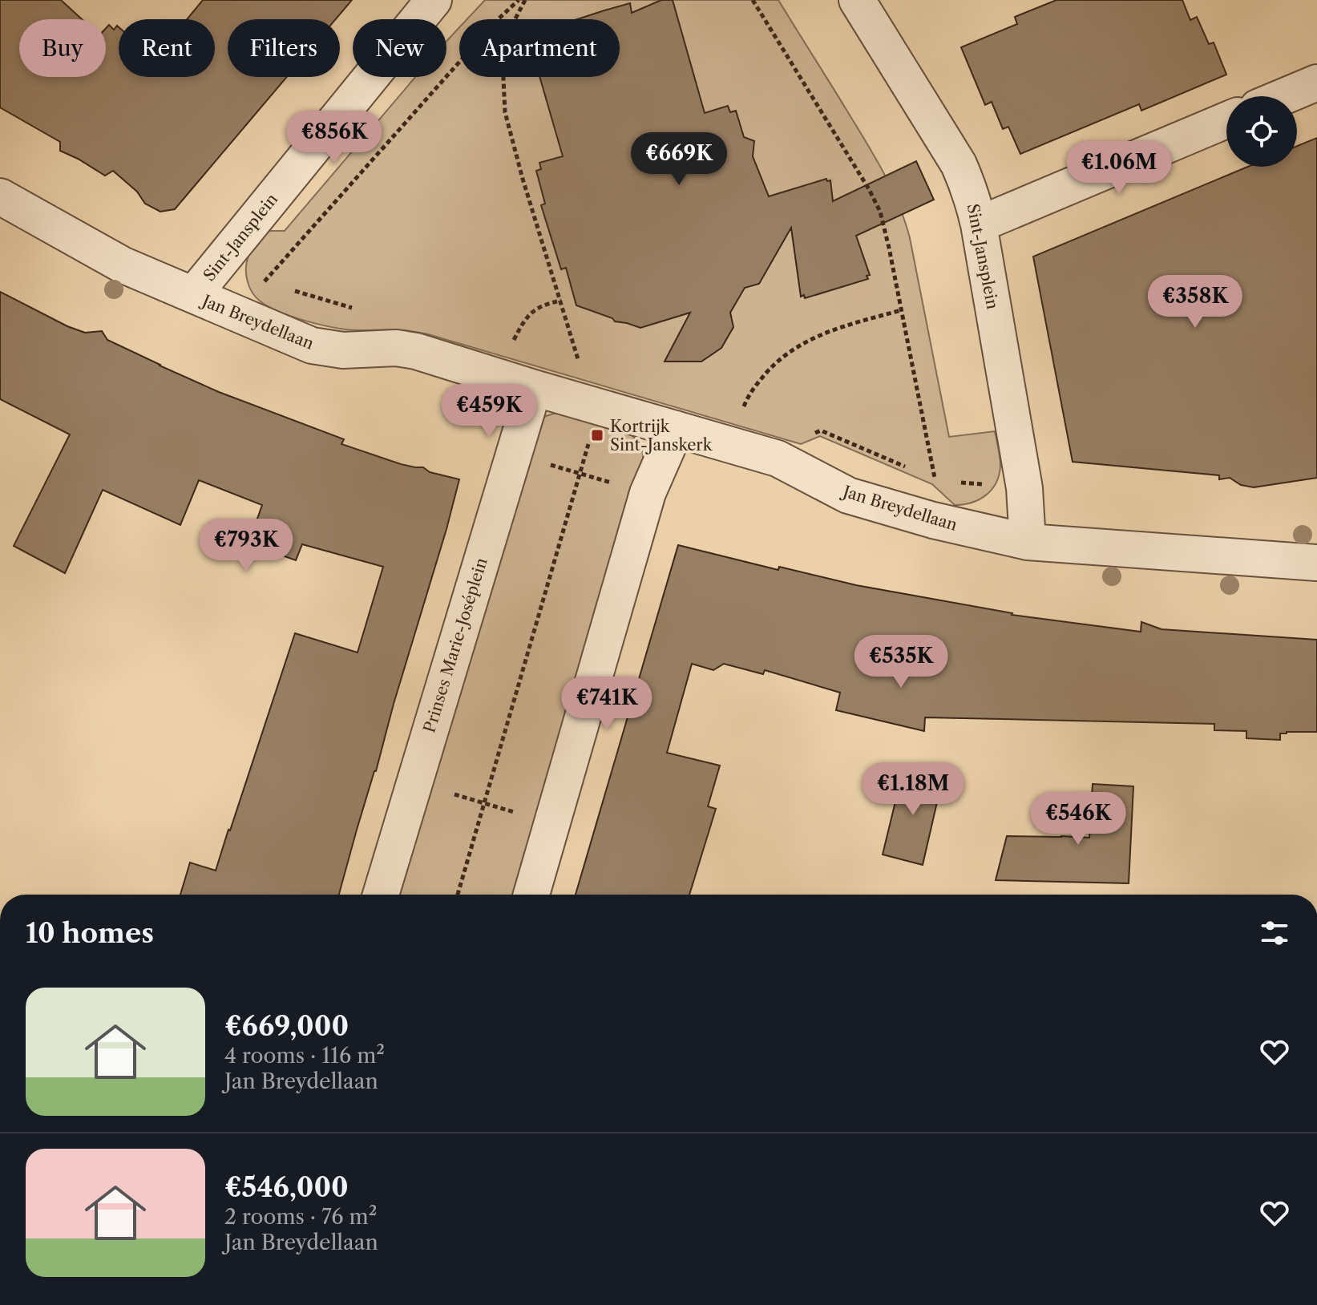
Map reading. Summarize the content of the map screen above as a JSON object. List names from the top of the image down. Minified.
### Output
{"streets":{"street":["Sint-Jansplein","Jan Breydellaan","Prinses Marie-Joséplein"]},"crossings":[["Sint-Jansplein","Jan Breydellaan"],["Jan Breydellaan","Prinses Marie-Joséplein"]],"places":{"transit":["Kortrijk Sint-Janskerk"]},"page":{"chip":["Buy","Rent","Filters","New","Apartment"],"price":["€856K","€669K","€1.06M","€358K","€459K","€793K","€535K","€741K","€1.18M","€546K"],"heading":"10 homes","list":[{"name":"€669,000","note":"4 rooms · 116 m² · Jan Breydellaan"},{"name":"€546,000","note":"2 rooms · 76 m² · Jan Breydellaan"}]}}
